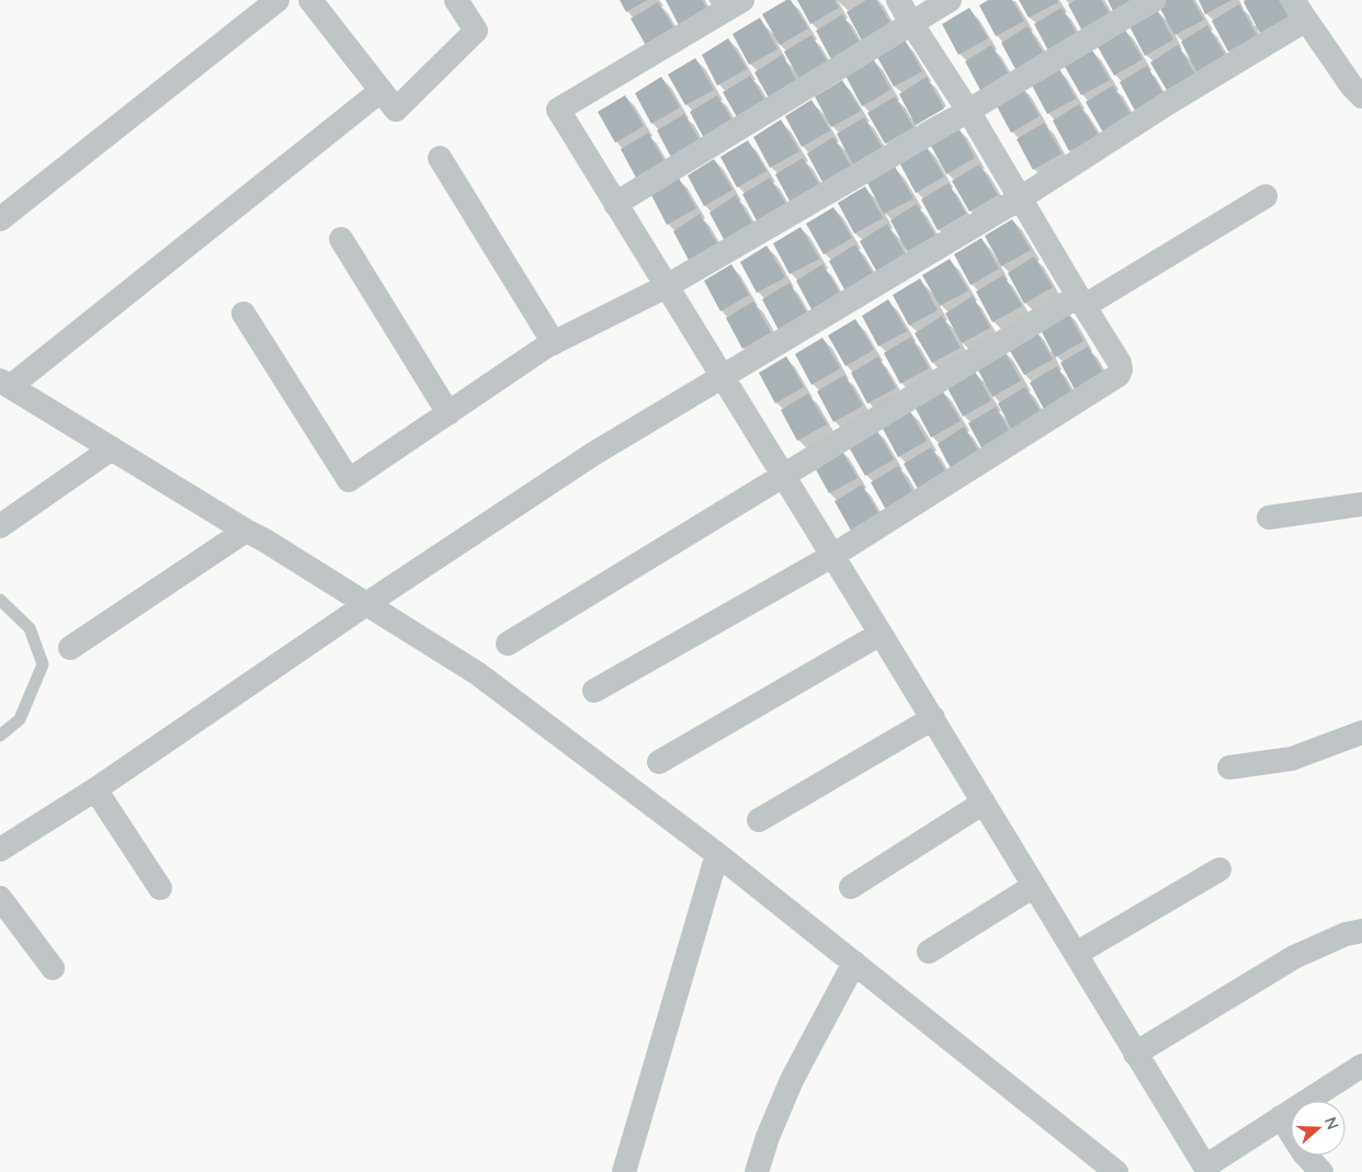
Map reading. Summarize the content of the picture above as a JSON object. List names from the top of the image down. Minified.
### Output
{"north":"right"}
